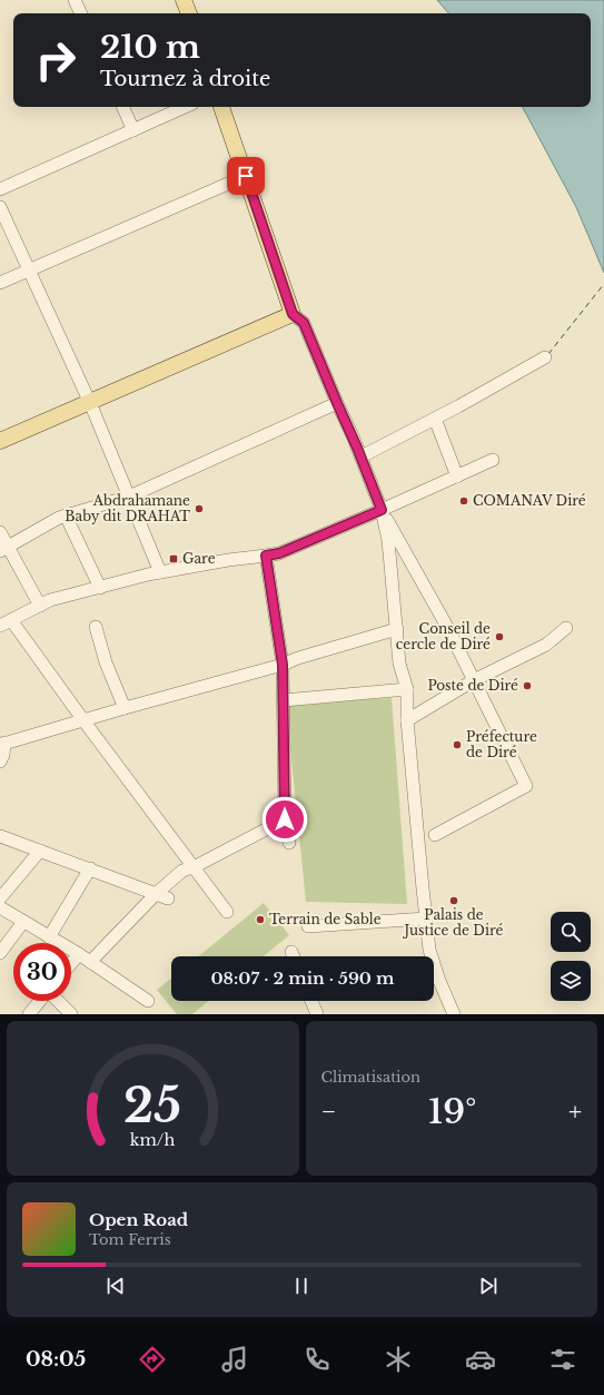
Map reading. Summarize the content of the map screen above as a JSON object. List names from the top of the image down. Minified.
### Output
{"places":{"other":["COMANAV Diré","Abdrahamane Baby dit DRAHAT","Conseil de cercle de Diré","Poste de Diré","Préfecture de Diré","Palais de Justice de Diré","Terrain de Sable"],"transit":["Gare"]},"page":{"turn":["210 m","Tournez à droite"],"limit":"30","trip":"08:07 · 2 min · 590 m","tile":"Climatisation","heat":["−","19°","+"],"song":["Open Road","Tom Ferris"],"tabs":"08:05","gauge":["25","km/h"]}}
